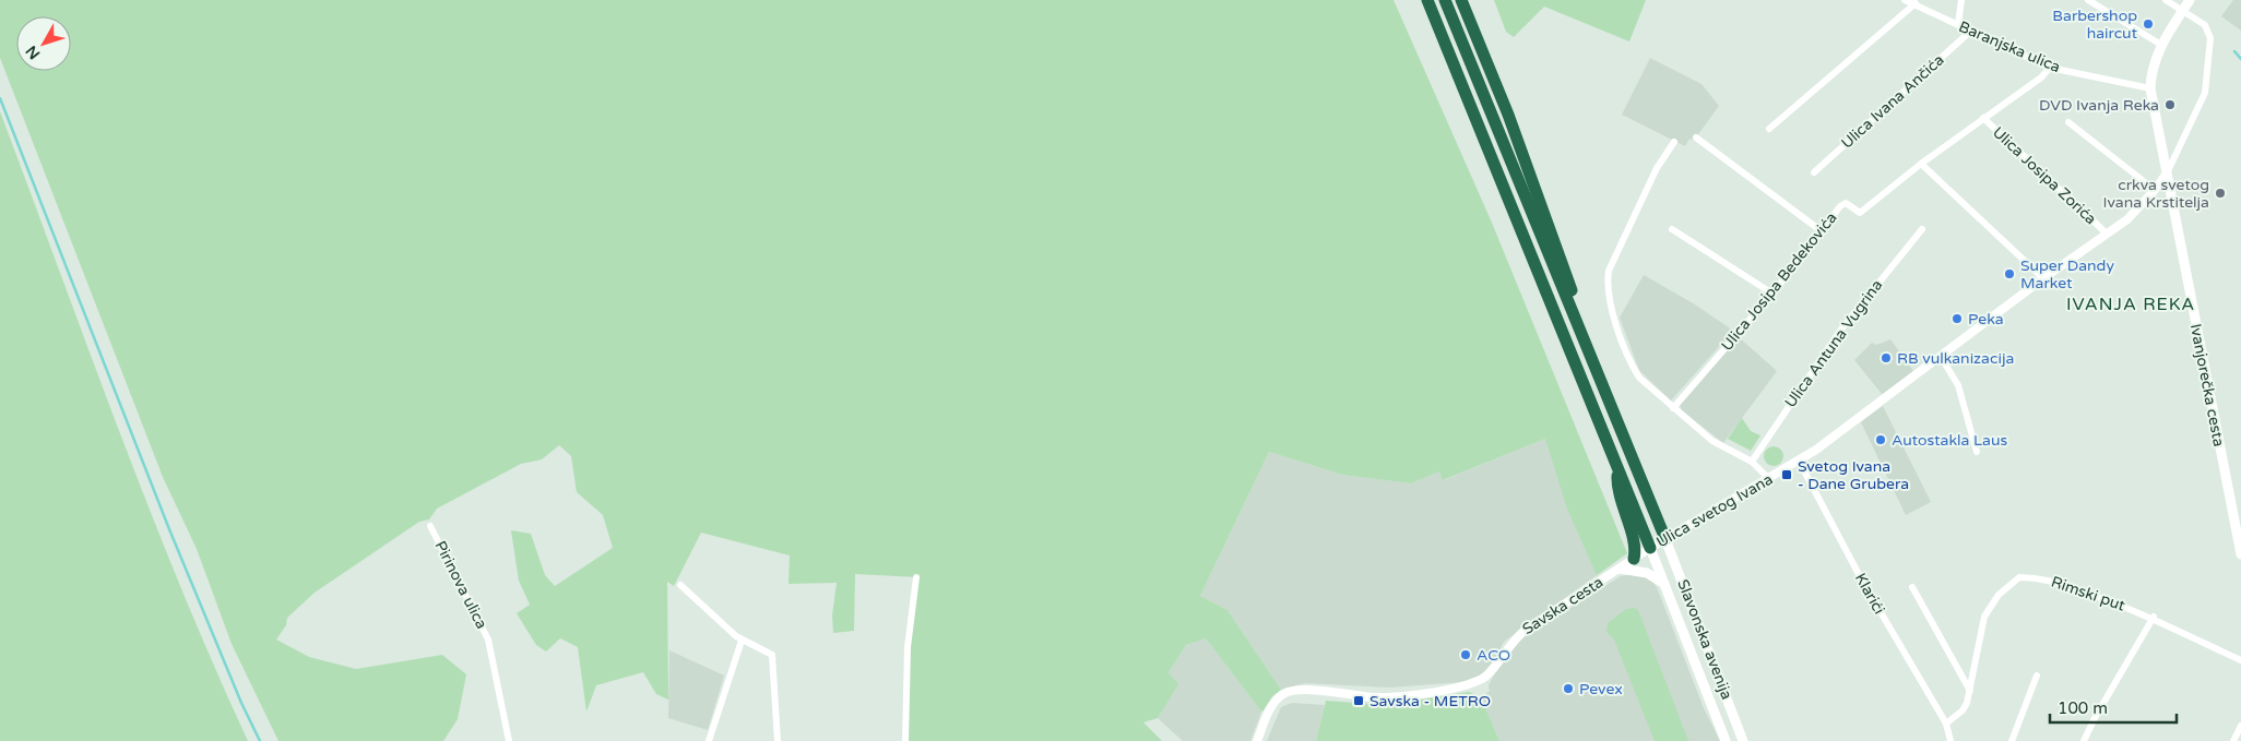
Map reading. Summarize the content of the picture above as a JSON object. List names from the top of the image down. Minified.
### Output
{"streets":{"main road":["Ivanjorečka cesta","Slavonska avenija"],"street":["Baranjska ulica","Ulica Ivana Ančića","Ulica Josipa Zorića","Ulica Josipa Bedekovića","Ulica Antuna Vugrina","Ulica svetog Ivana","Pirinova ulica","Klarići","Rimski put","Savska cesta"]},"crossings":[["Baranjska ulica","Ulica Ivana Ančića"],["Baranjska ulica","Ulica Josipa Bedekovića"],["Baranjska ulica","Ivanjorečka cesta"],["Ulica Josipa Zorića","Ulica Josipa Bedekovića"],["Ulica Josipa Zorića","Ulica svetog Ivana"],["Ivanjorečka cesta","Ulica svetog Ivana"],["Ulica svetog Ivana","Klarići"],["Ulica svetog Ivana","Savska cesta"],["Ulica svetog Ivana","Slavonska avenija"],["Klarići","Rimski put"],["Savska cesta","Slavonska avenija"]],"districts":["IVANJA REKA"],"places":{"other":["Barbershop haircut","DVD Ivanja Reka","crkva svetog Ivana Krstitelja","Super Dandy Market","Peka","RB vulkanizacija","Autostakla Laus","ACO","Pevex"],"transit":["Svetog Ivana - Dane Grubera","Savska - METRO"]},"scale_bar":"100 m","north":"bottom left"}
